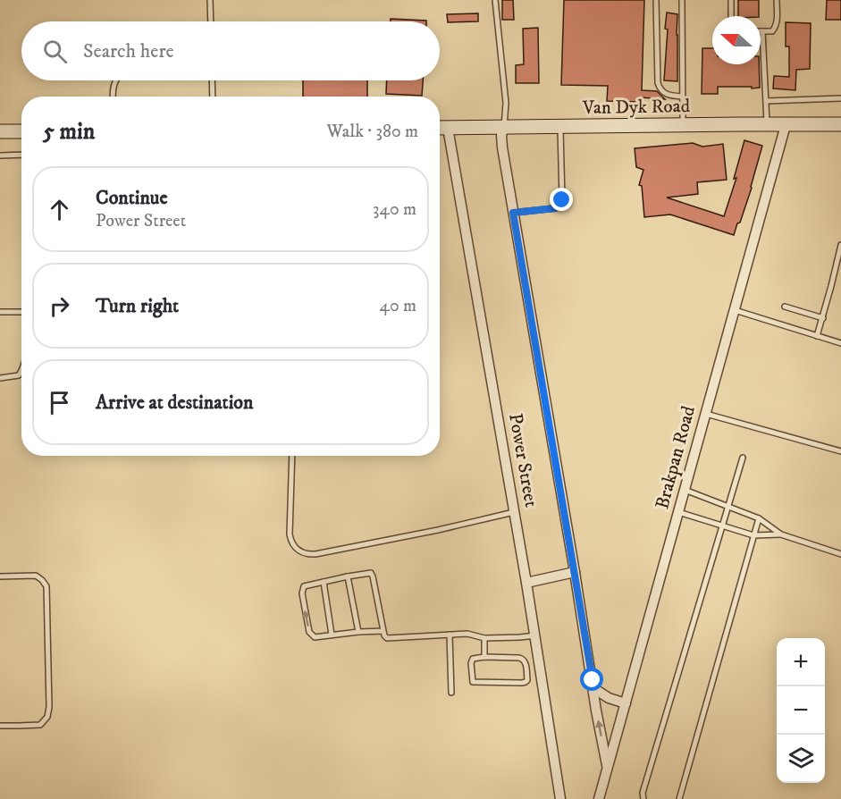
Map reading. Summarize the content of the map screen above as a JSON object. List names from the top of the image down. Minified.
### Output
{"streets":{"main road":["Van Dyk Road"],"street":["Brakpan Road","Power Street"]},"crossings":[["Van Dyk Road","Brakpan Road"],["Van Dyk Road","Power Street"],["Brakpan Road","Power Street"]],"north":"left","page":{"search":"Search here","heading":["5 min","Walk · 380 m"],"list":[["Continue","Power Street","340 m"],["Turn right","40 m"],"Arrive at destination"],"map_buttons":["+","−"]}}
